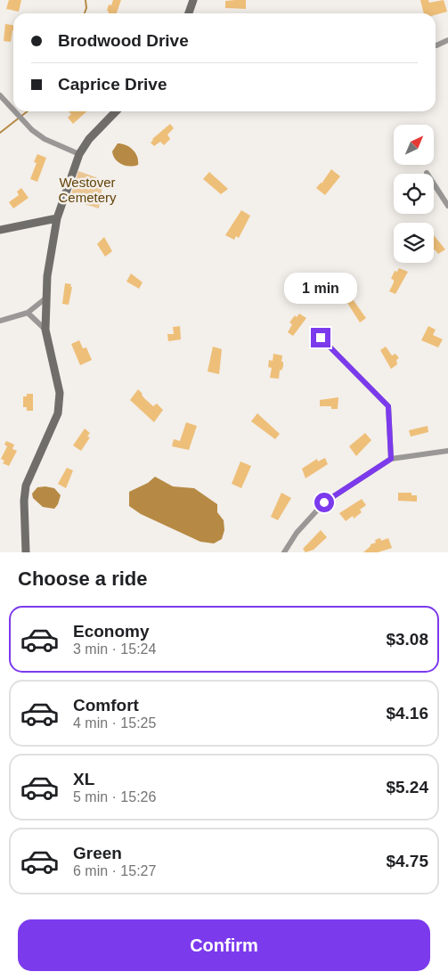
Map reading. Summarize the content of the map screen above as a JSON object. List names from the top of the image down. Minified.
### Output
{"parks":["Westover Cemetery"],"north":"top right","page":{"banner":["Brodwood Drive","Caprice Drive"],"bubble":"1 min","heading":"Choose a ride","list":[{"name":"Economy","note":"3 min · 15:24","value":"$3.08"},{"name":"Comfort","note":"4 min · 15:25","value":"$4.16"},{"name":"XL","note":"5 min · 15:26","value":"$5.24"},{"name":"Green","note":"6 min · 15:27","value":"$4.75"}],"buttons":"Confirm"}}
